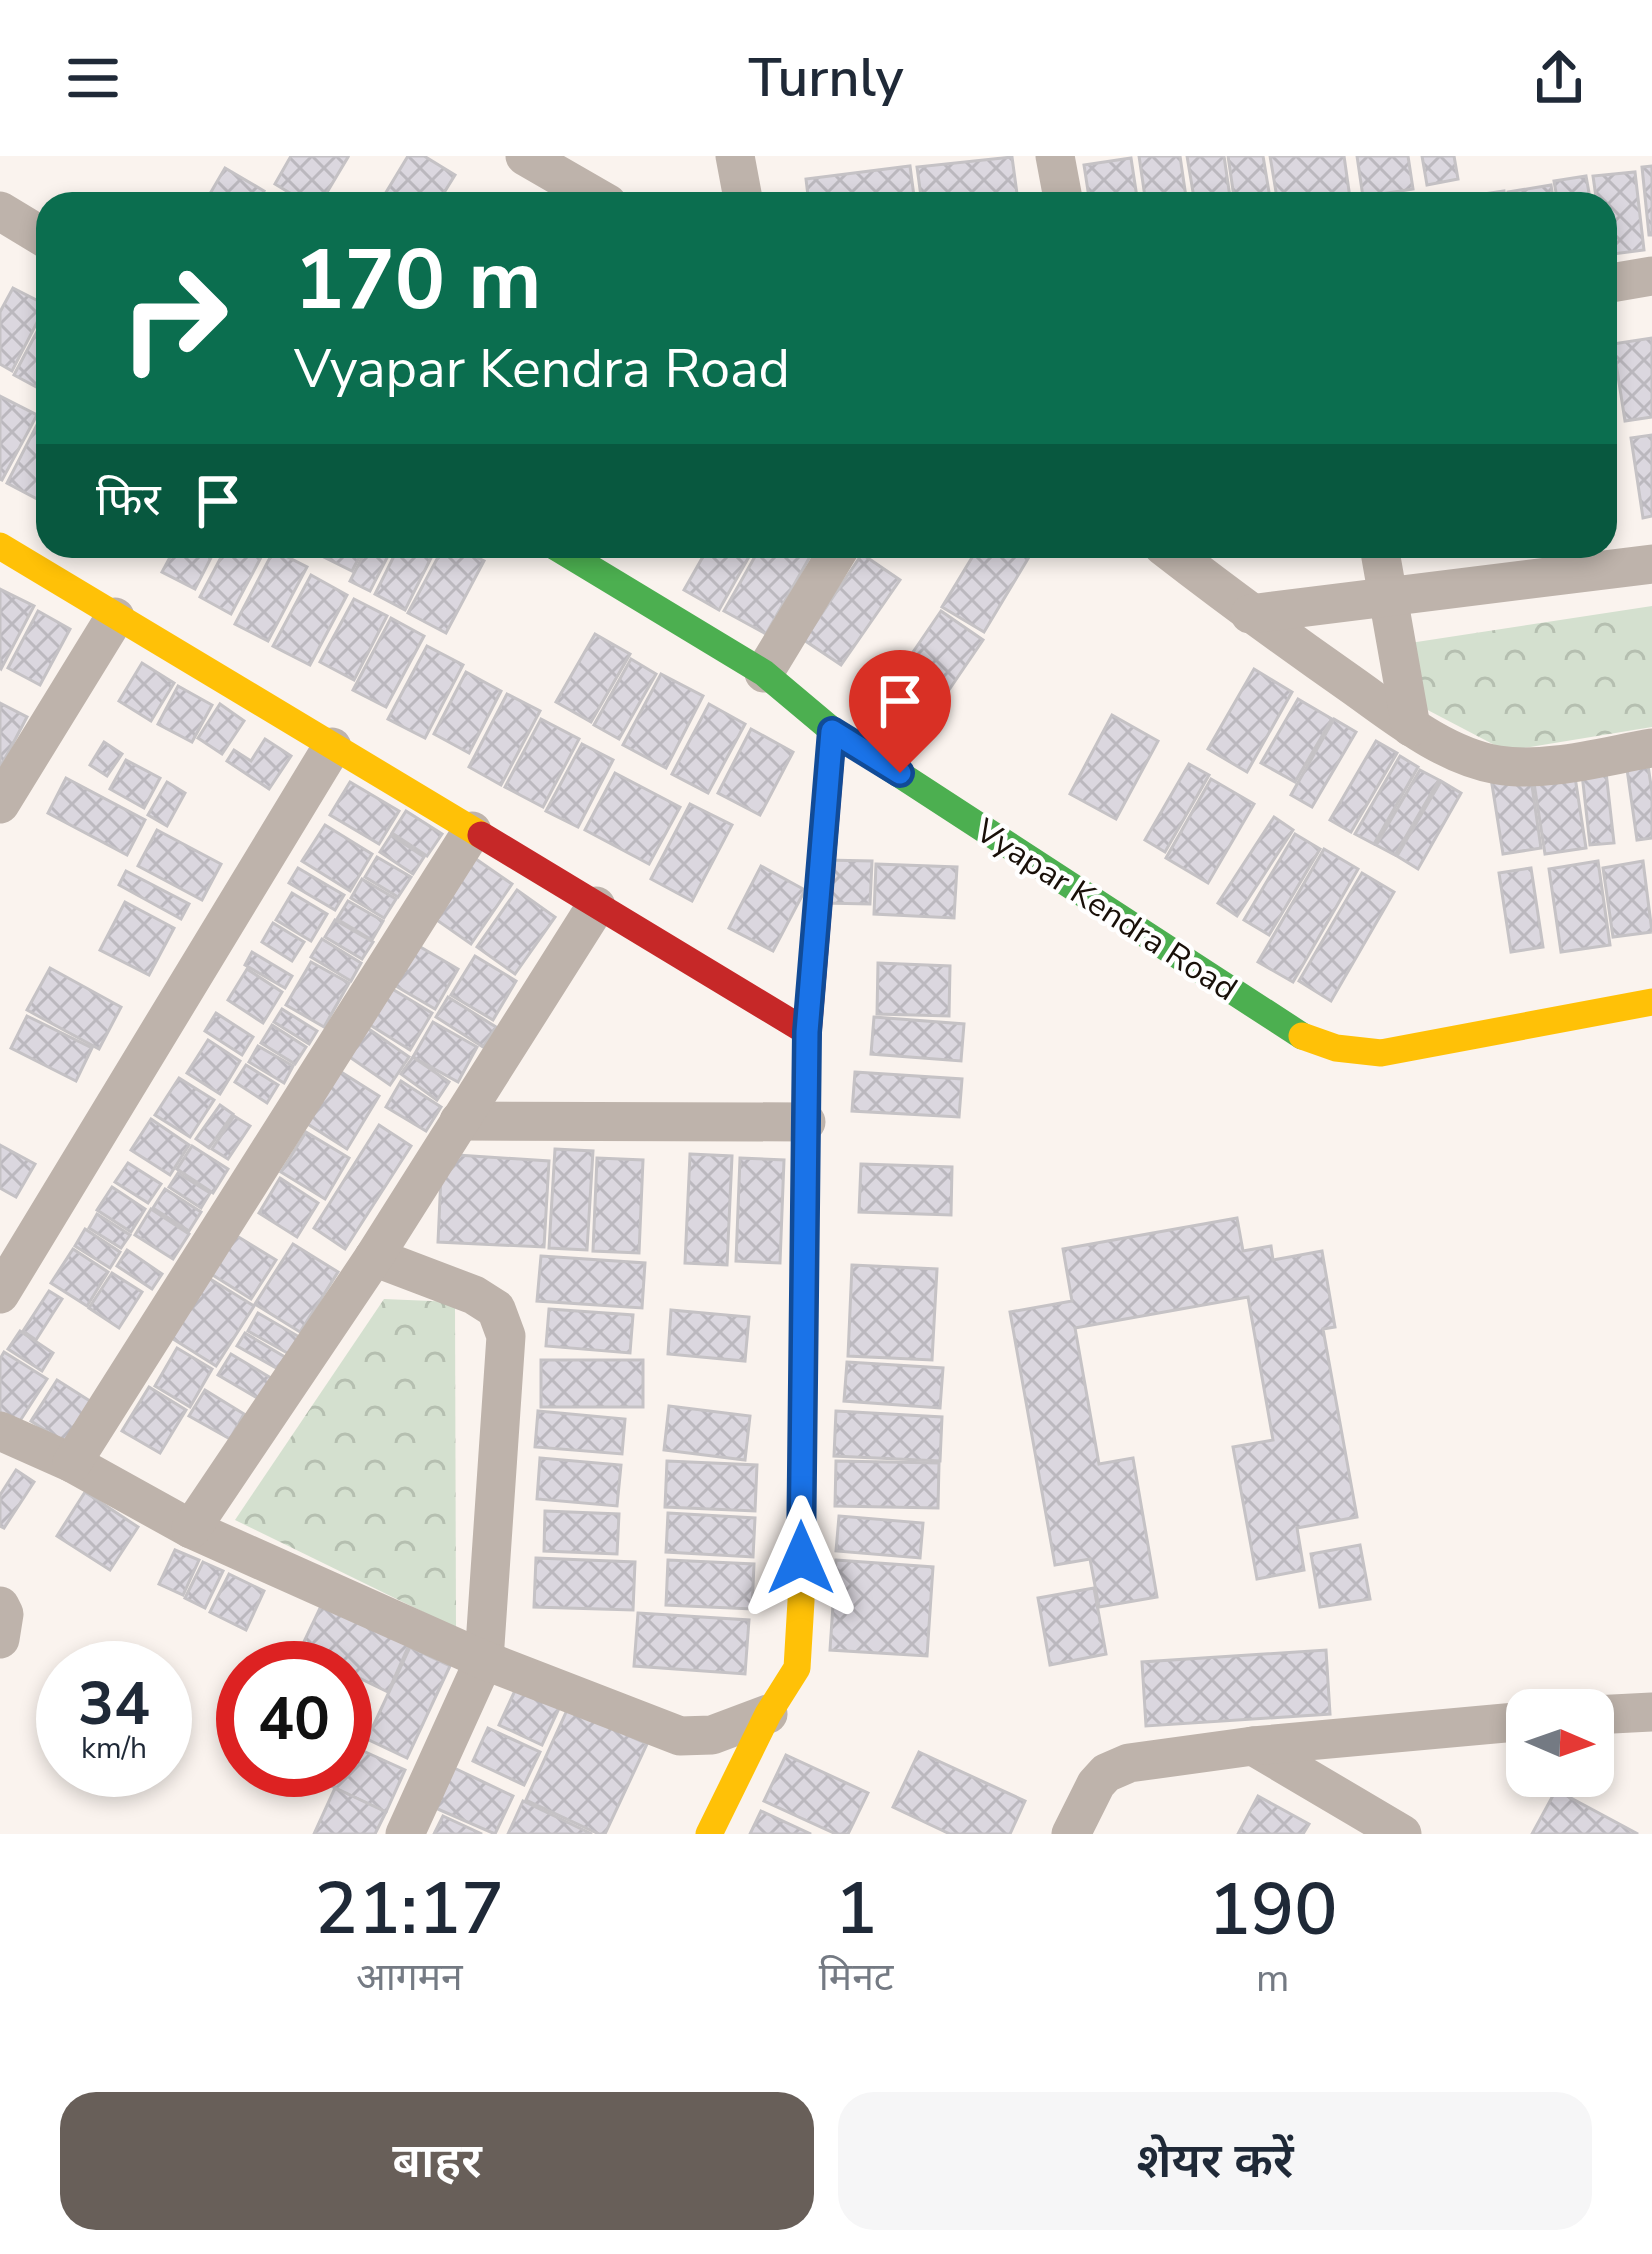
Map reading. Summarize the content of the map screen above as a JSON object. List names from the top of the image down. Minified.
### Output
{"streets":{"street":["Vyapar Kendra Road"]},"north":"right","page":{"header":"Turnly","turn":["170 m","Vyapar Kendra Road"],"then":"फिर","speed":"34 km/h","limit":"40","eta":["21:17","आगमन","1","मिनट","190","m"],"buttons":["बाहर","शेयर करें"]}}
